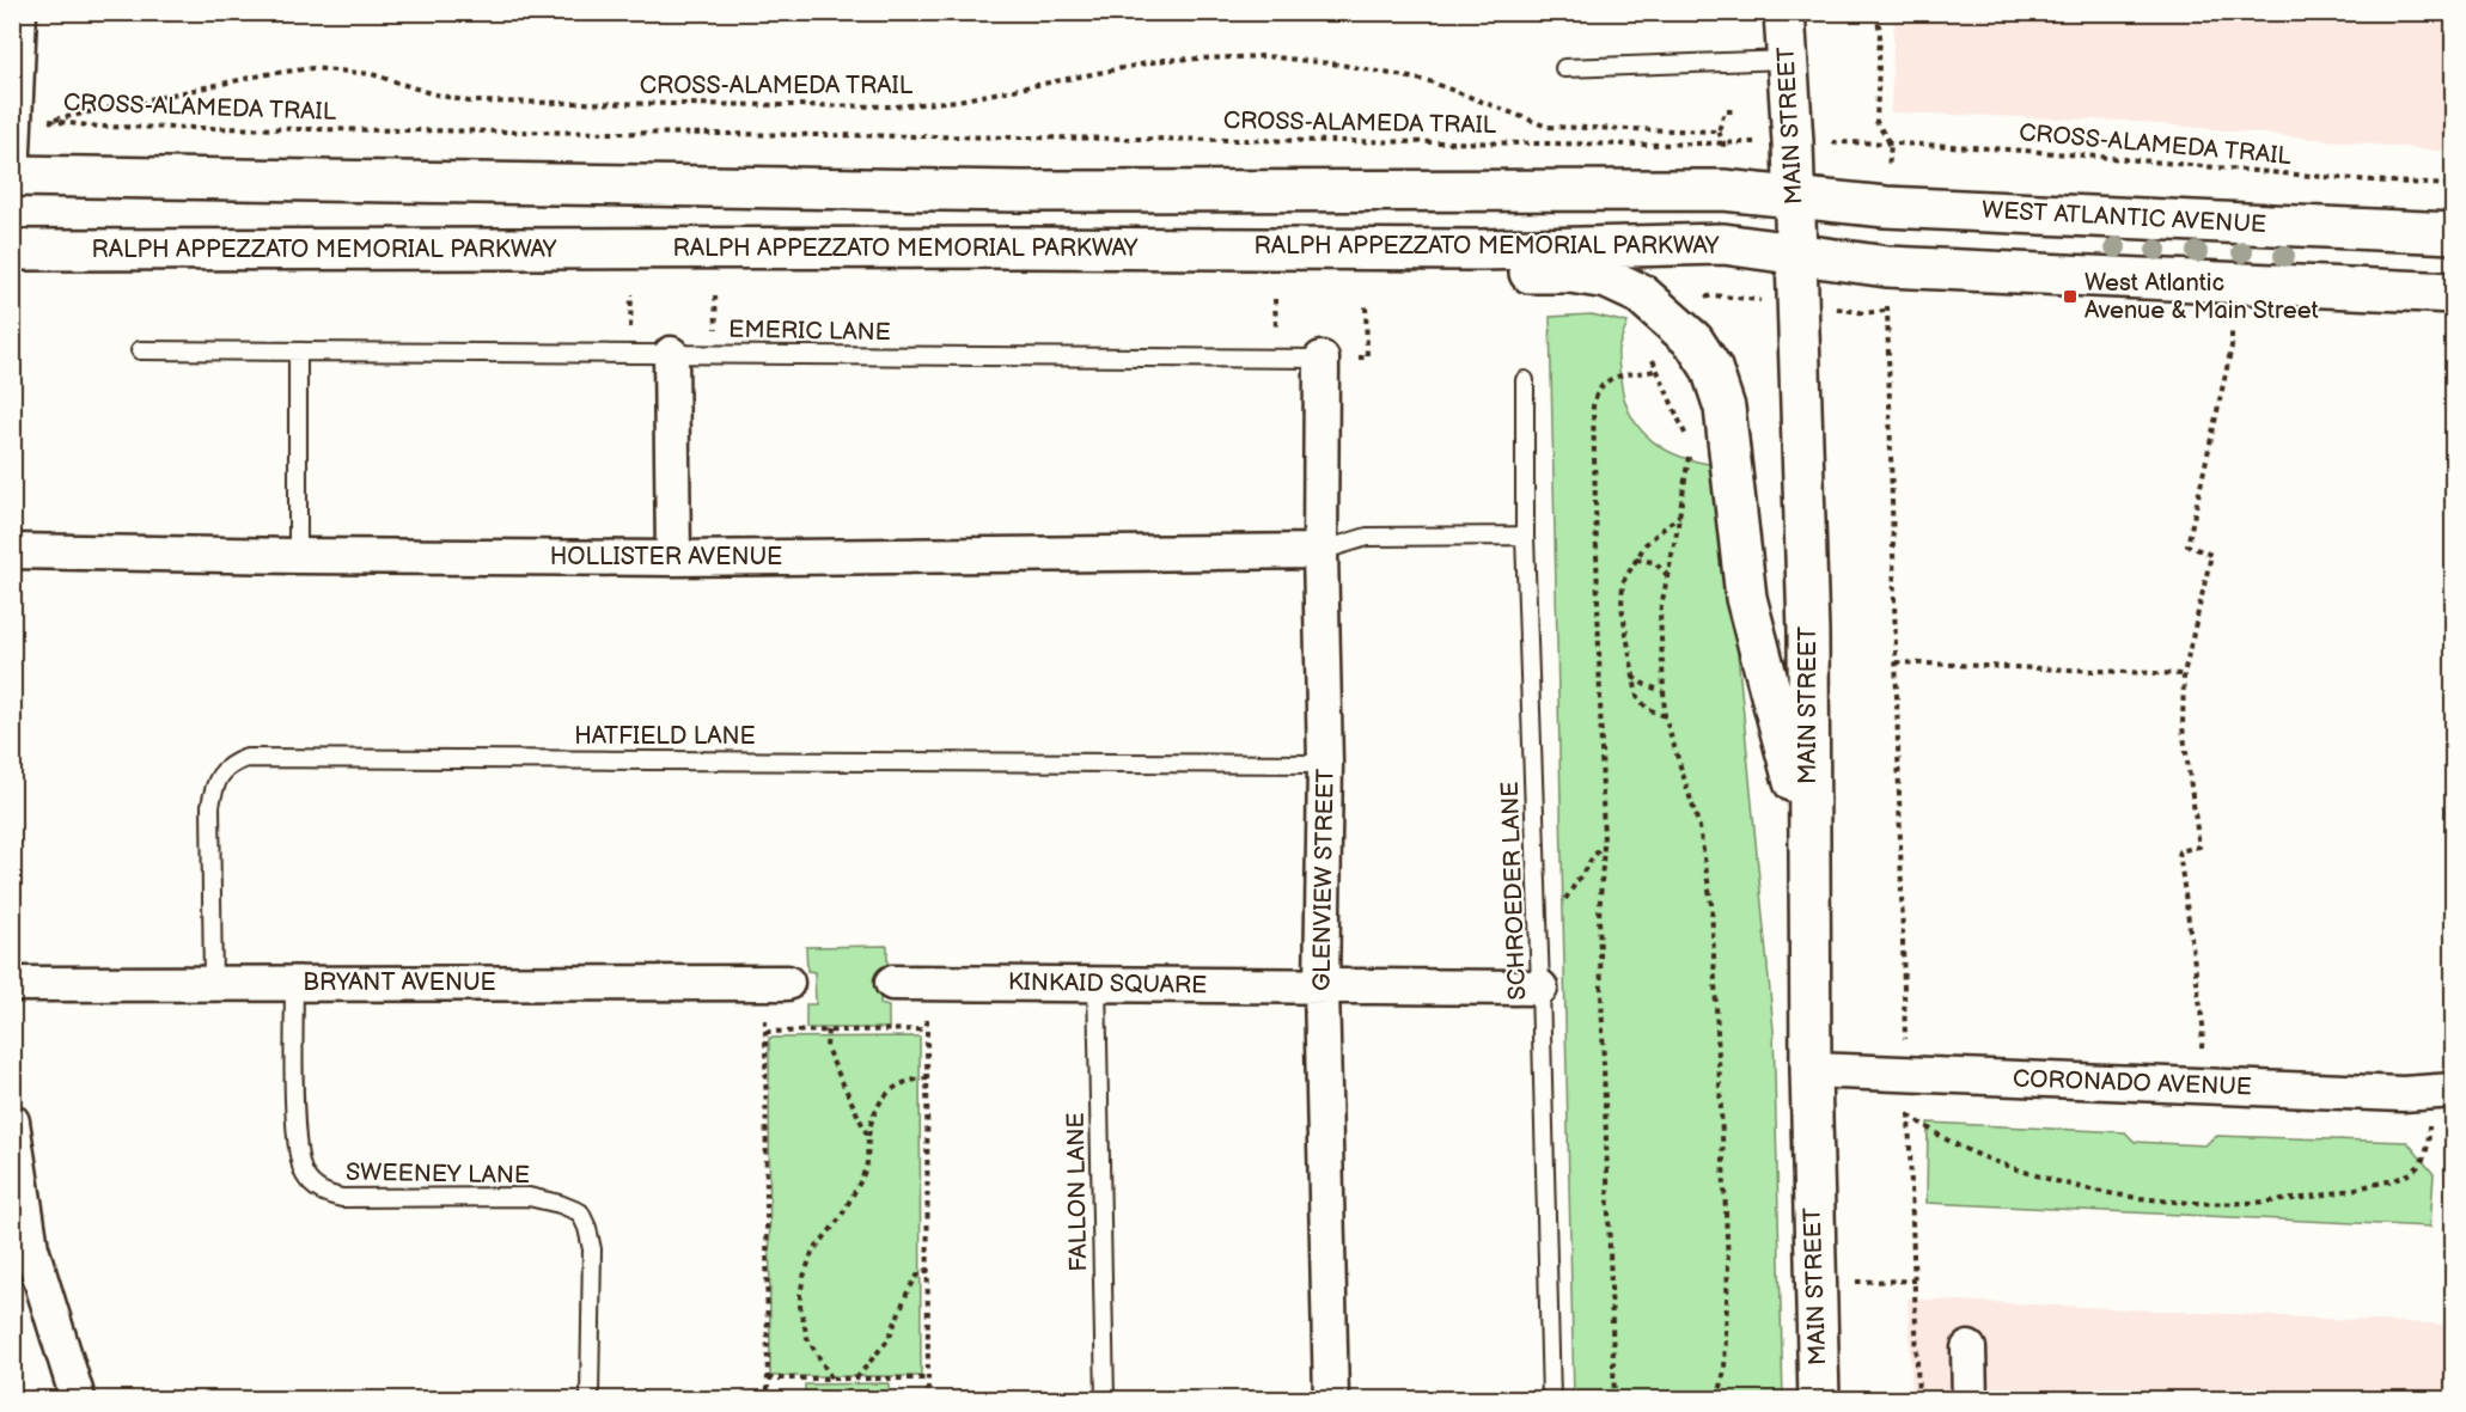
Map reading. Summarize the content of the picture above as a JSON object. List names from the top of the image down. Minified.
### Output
{"streets":{"street":["MAIN STREET","WEST ATLANTIC AVENUE","RALPH APPEZZATO MEMORIAL PARKWAY","HOLLISTER AVENUE","GLENVIEW STREET","BRYANT AVENUE","KINKAID SQUARE","CORONADO AVENUE"],"lane":["EMERIC LANE","HATFIELD LANE","SCHROEDER LANE","SWEENEY LANE","FALLON LANE"],"path":["CROSS-ALAMEDA TRAIL"]},"crossings":[["MAIN STREET","WEST ATLANTIC AVENUE"],["MAIN STREET","RALPH APPEZZATO MEMORIAL PARKWAY"],["MAIN STREET","CORONADO AVENUE"],["EMERIC LANE","GLENVIEW STREET"],["HOLLISTER AVENUE","GLENVIEW STREET"],["HATFIELD LANE","GLENVIEW STREET"],["HATFIELD LANE","BRYANT AVENUE"],["GLENVIEW STREET","KINKAID SQUARE"],["SCHROEDER LANE","KINKAID SQUARE"],["BRYANT AVENUE","SWEENEY LANE"],["KINKAID SQUARE","FALLON LANE"]],"places":{"transit":["West Atlantic Avenue & Main Street"]}}
